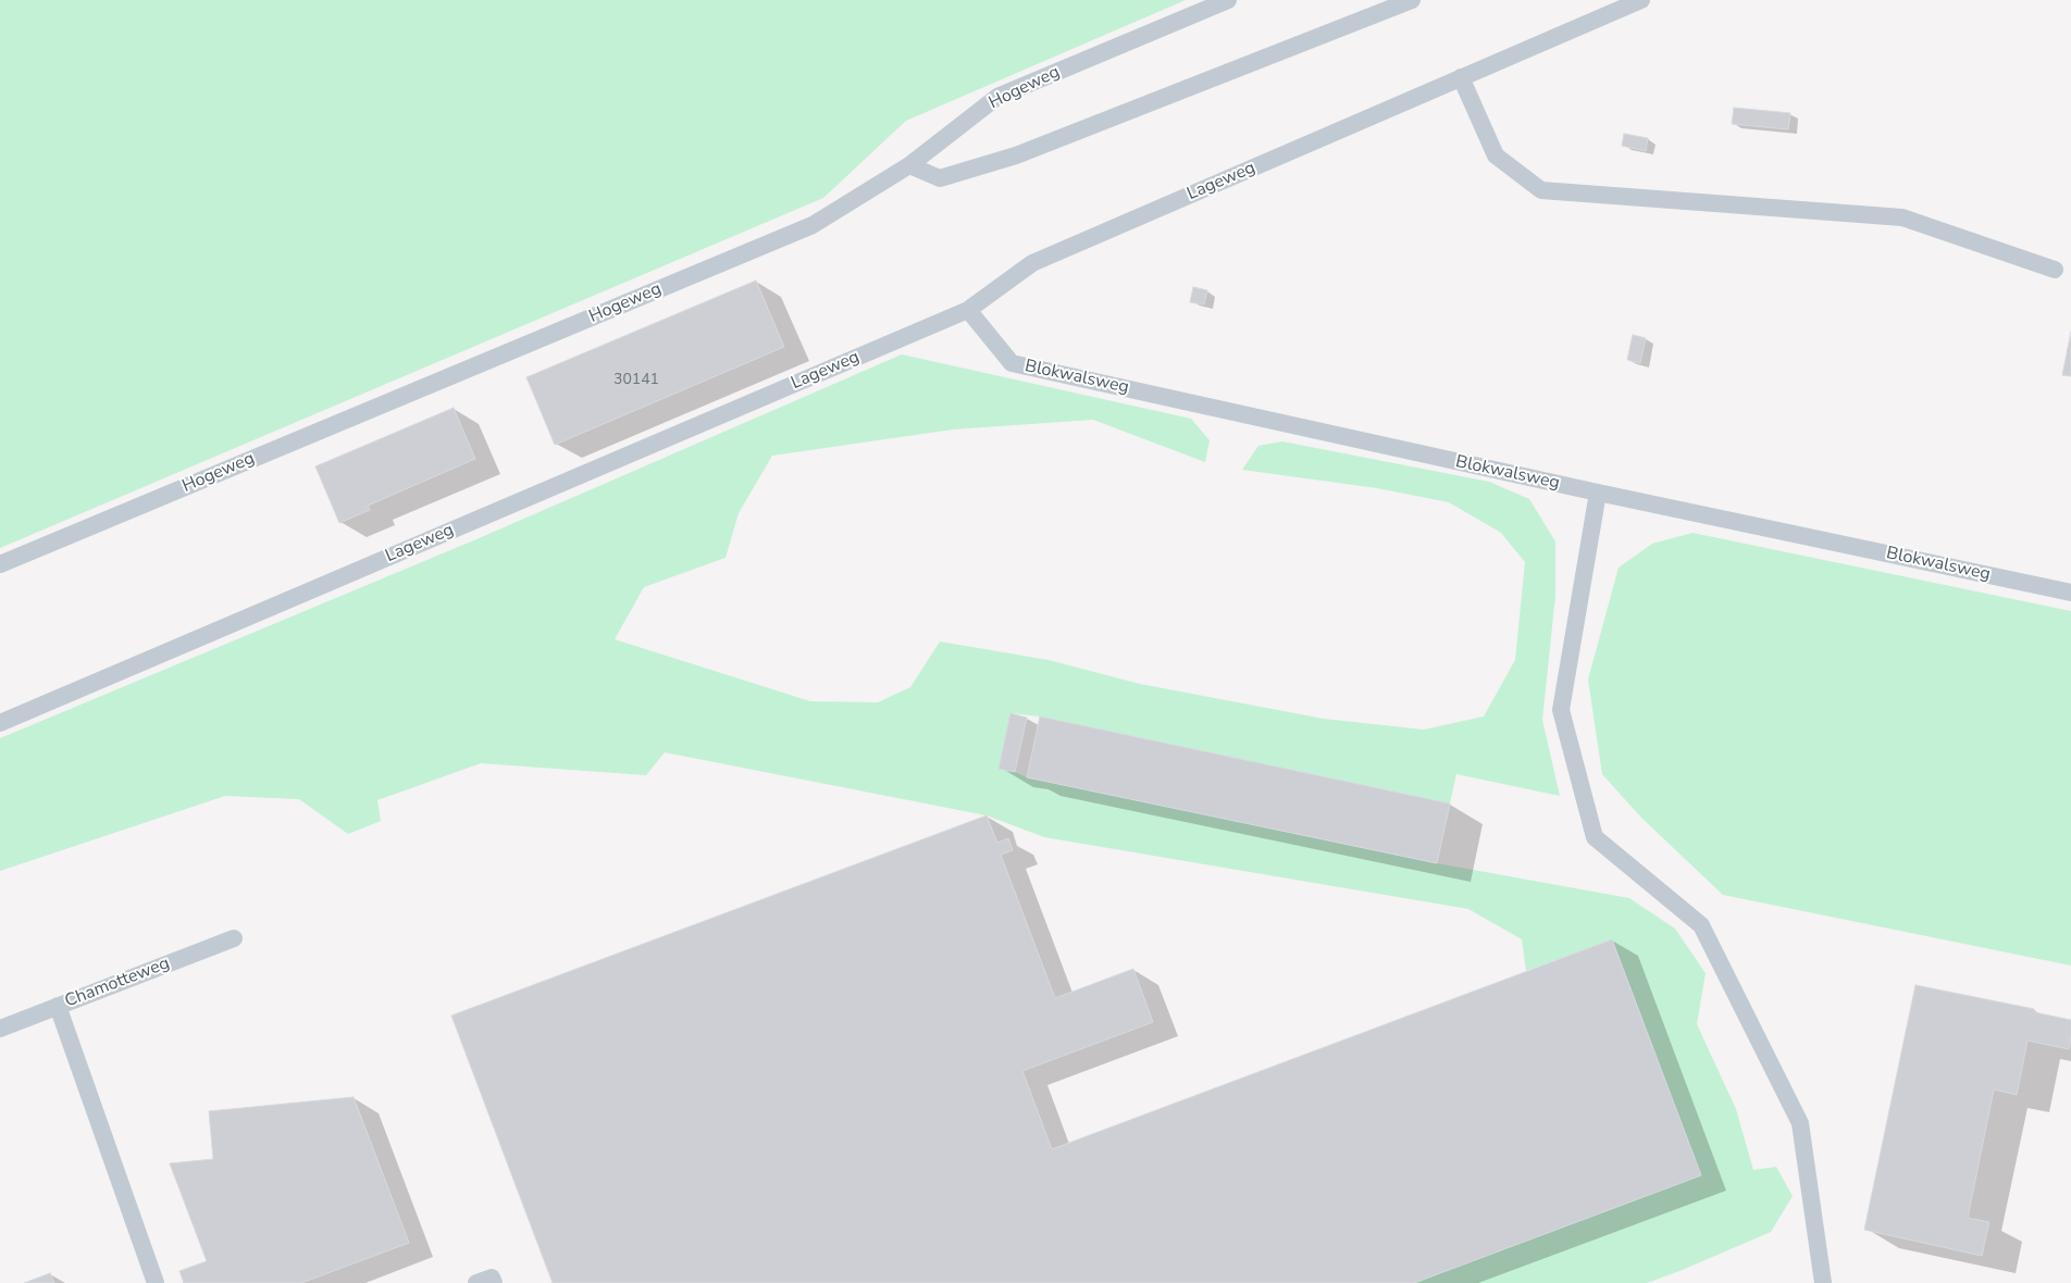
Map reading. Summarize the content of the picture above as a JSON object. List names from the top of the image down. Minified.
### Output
{"streets":{"lane":["Hogeweg","Lageweg","Blokwalsweg","Chamotteweg"]},"crossings":[["Lageweg","Blokwalsweg"]],"house_numbers":["30141"]}
